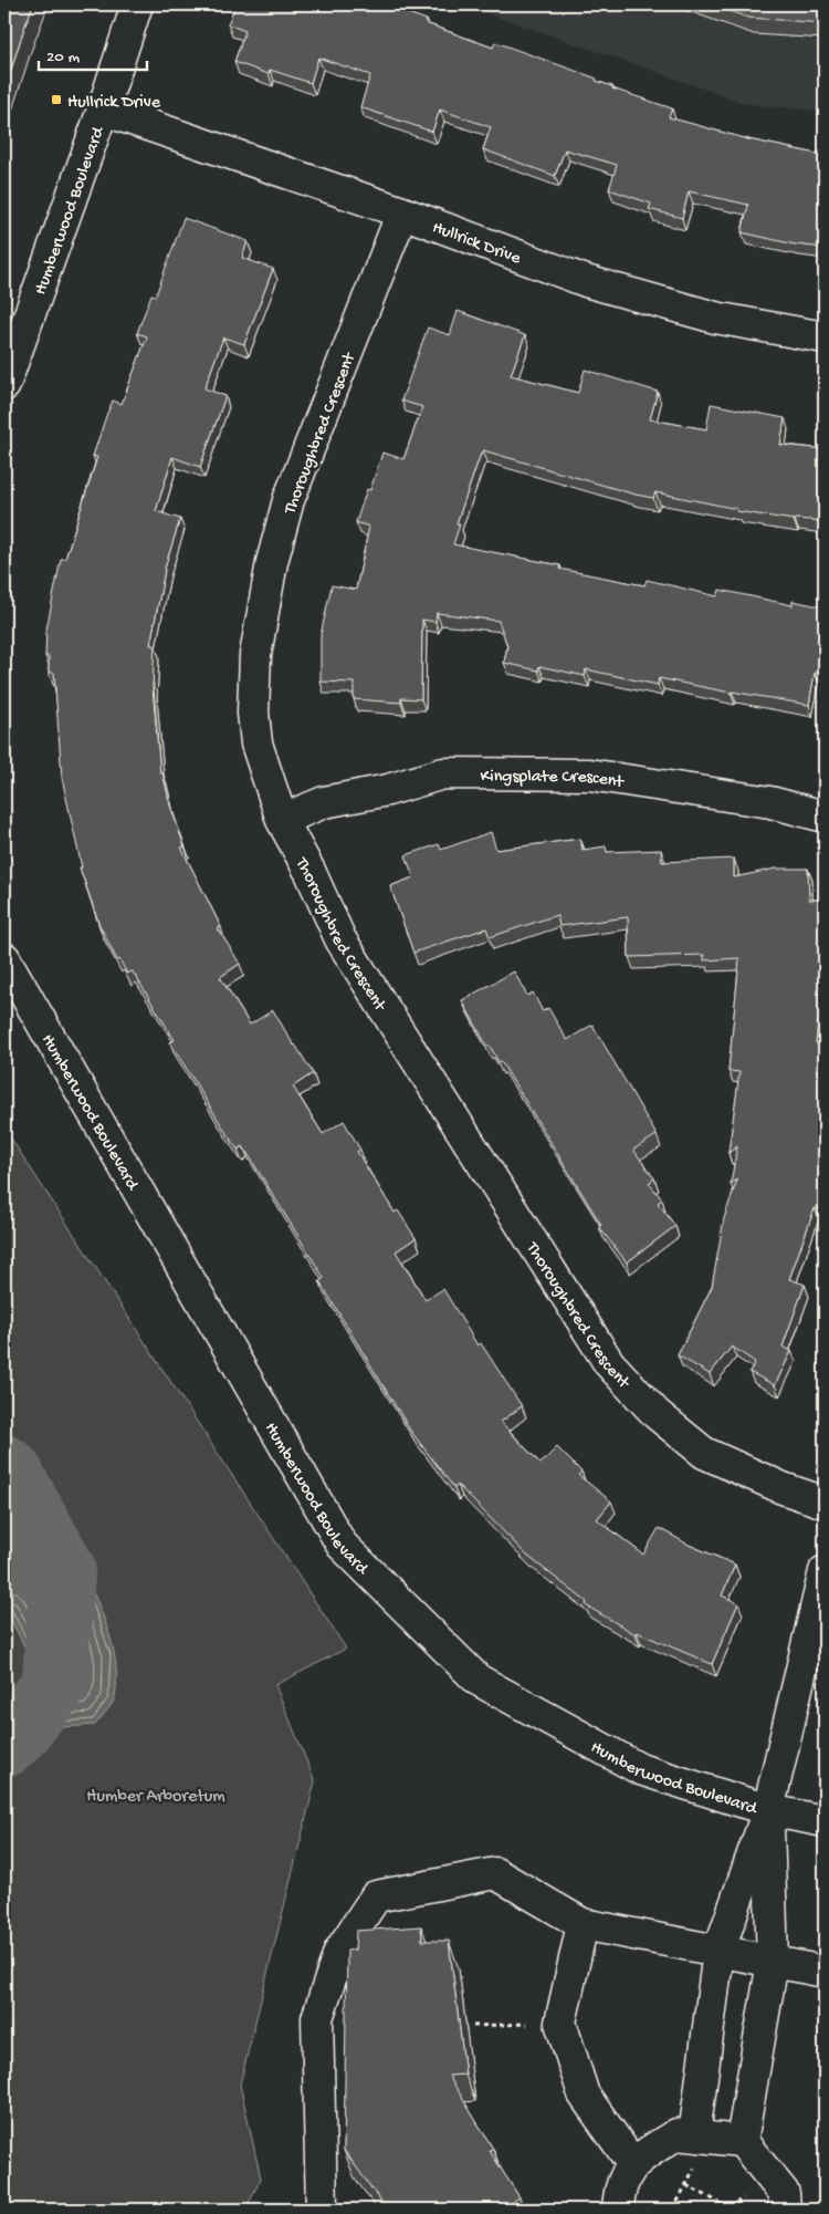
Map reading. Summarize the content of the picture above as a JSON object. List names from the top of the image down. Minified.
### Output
{"streets":{"street":["Humberwood Boulevard","Hullrick Drive","Thoroughbred Crescent","Kingsplate Crescent"]},"crossings":[["Humberwood Boulevard","Hullrick Drive"],["Hullrick Drive","Thoroughbred Crescent"],["Thoroughbred Crescent","Kingsplate Crescent"]],"parks":["Humber Arboretum"],"places":{"transit":["Hullrick Drive"]},"scale_bar":"20 m"}
